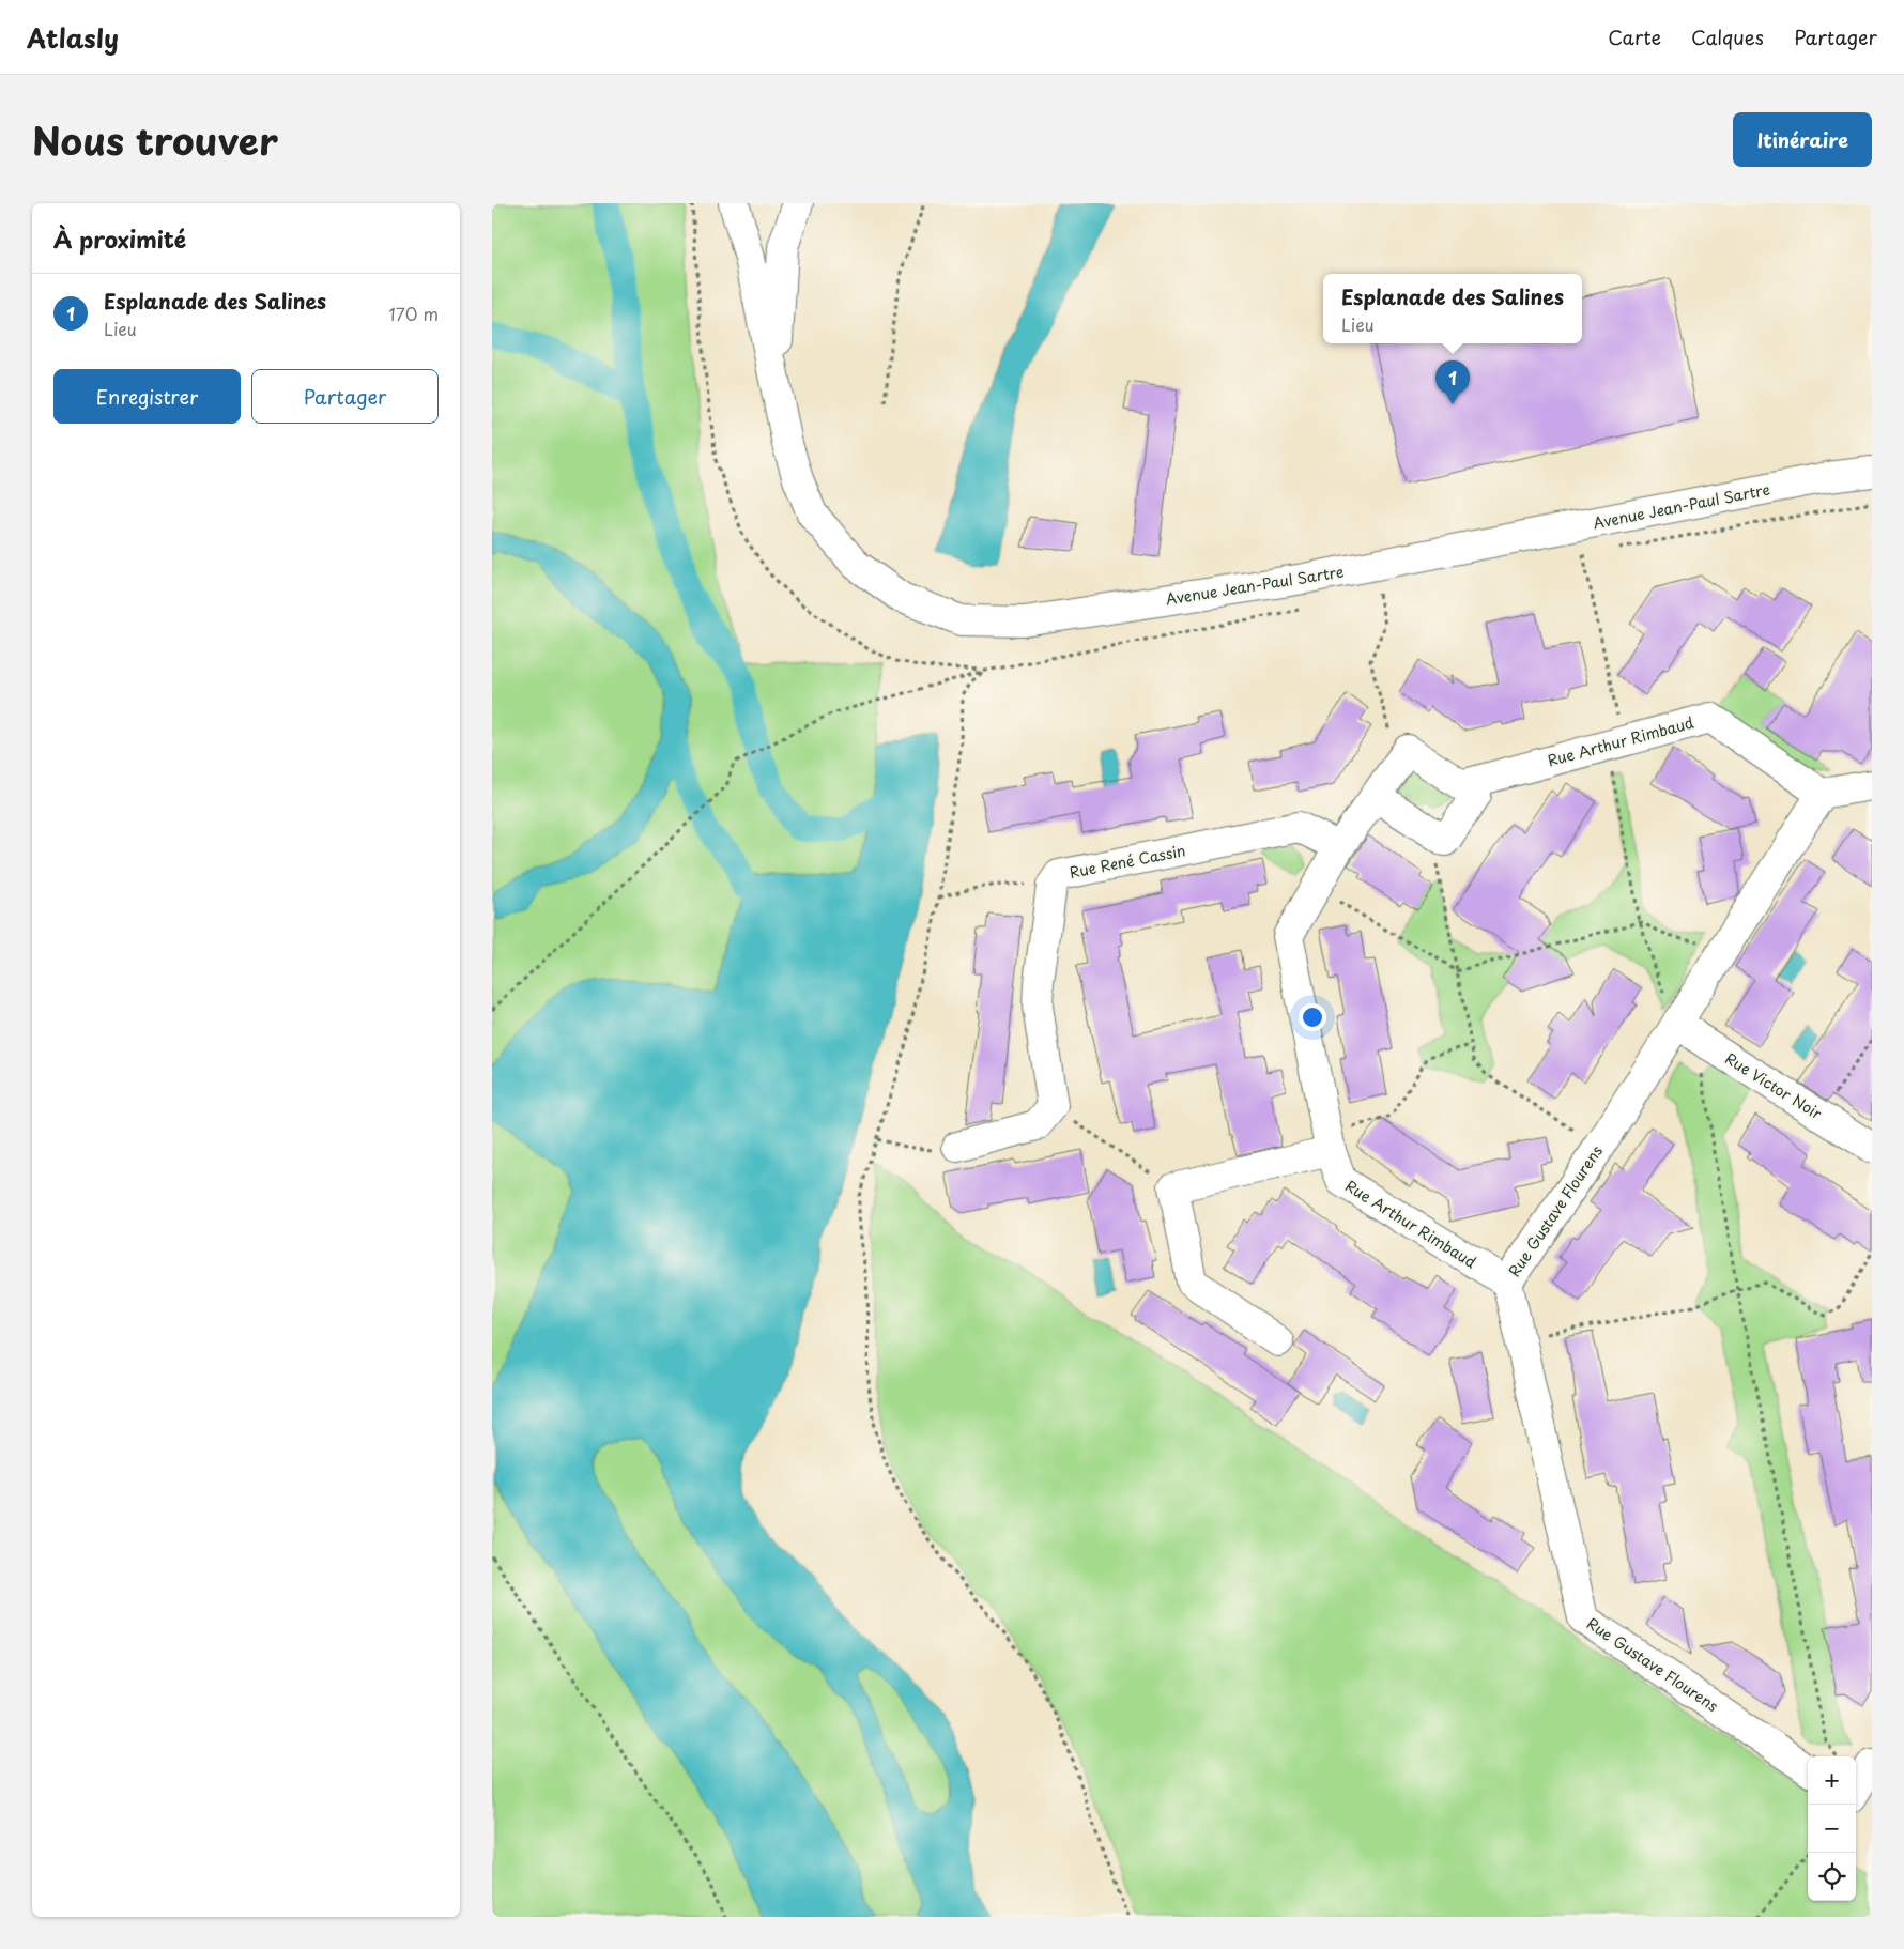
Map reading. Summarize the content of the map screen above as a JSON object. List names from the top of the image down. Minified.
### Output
{"streets":{"street":["Avenue Jean-Paul Sartre","Rue Arthur Rimbaud","Rue René Cassin","Rue Victor Noir","Rue Gustave Flourens"]},"crossings":[["Rue Arthur Rimbaud","Rue René Cassin"],["Rue Arthur Rimbaud","Rue Gustave Flourens"],["Rue Victor Noir","Rue Gustave Flourens"]],"page":{"header":"Atlasly","nav":["Carte","Calques","Partager"],"title":"Nous trouver","buttons":["Itinéraire",["Enregistrer","Partager"]],"heading":"À proximité","list":[{"mark":"1","name":"Esplanade des Salines","note":"Lieu","value":"170 m"}],"popup":["Esplanade des Salines","Lieu"],"pins":"1","map_buttons":["+","−"]}}
